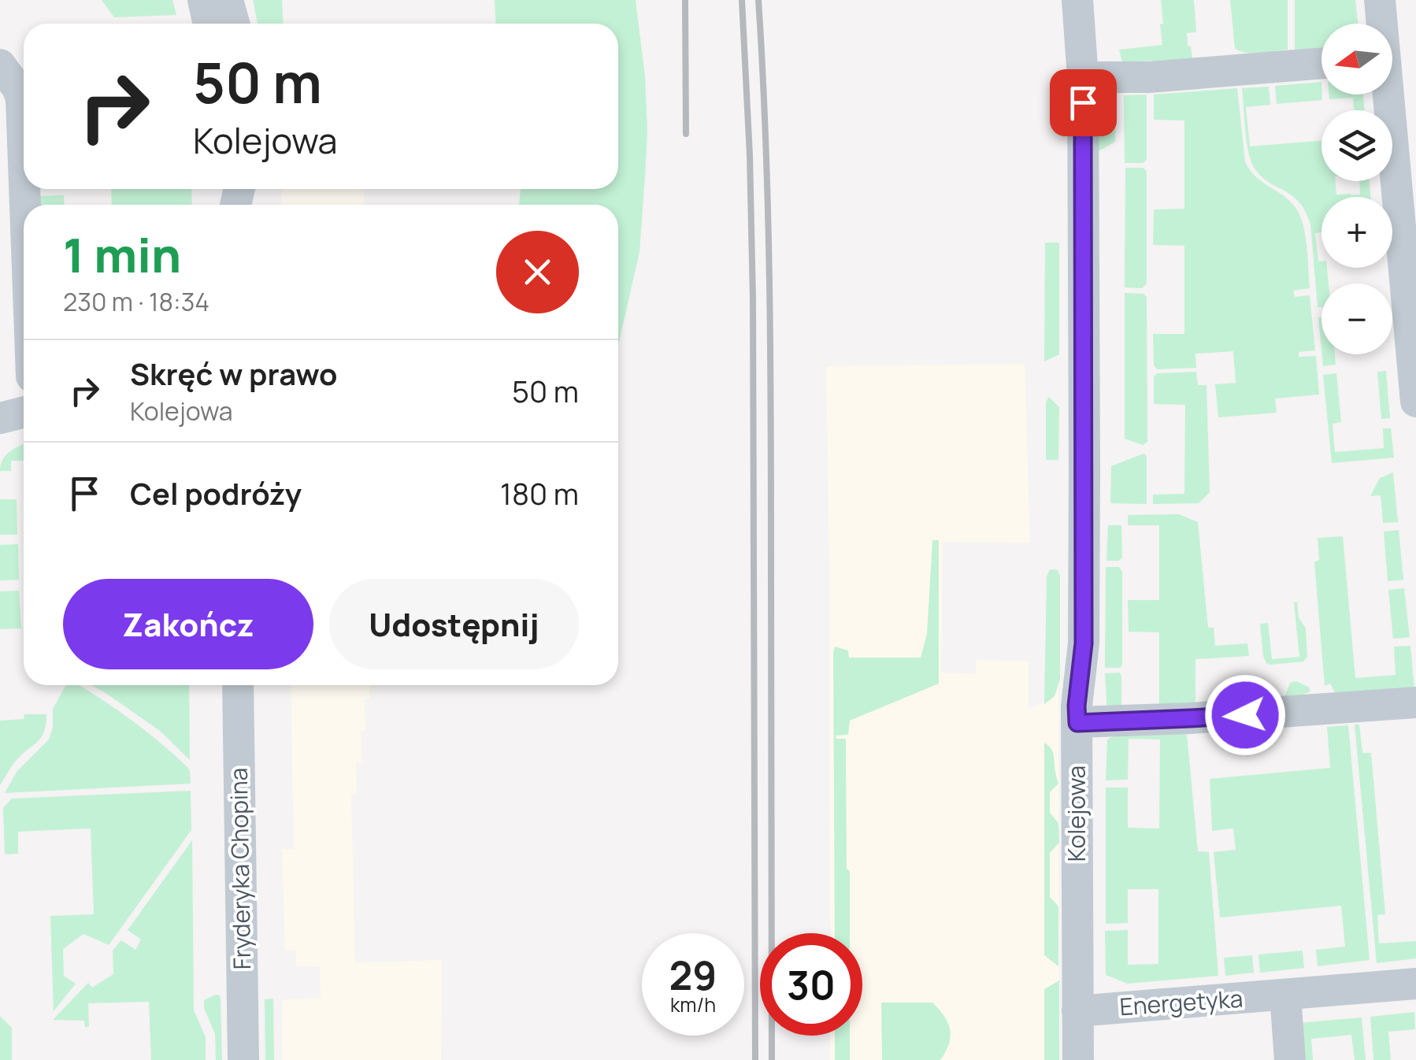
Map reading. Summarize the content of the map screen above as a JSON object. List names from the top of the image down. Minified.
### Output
{"streets":{"street":["Kolejowa","Fryderyka Chopina","Energetyka"]},"crossings":[["Kolejowa","Energetyka"]],"north":"left","page":{"map_buttons":["+","−"],"turn":["50 m","Kolejowa"],"heading":["1 min","230 m · 18:34"],"list":[{"name":"Skręć w prawo","note":"Kolejowa","value":"50 m"},{"name":"Cel podróży","value":"180 m"}],"buttons":["Zakończ","Udostępnij"],"speed":"29 km/h","limit":"30"}}
